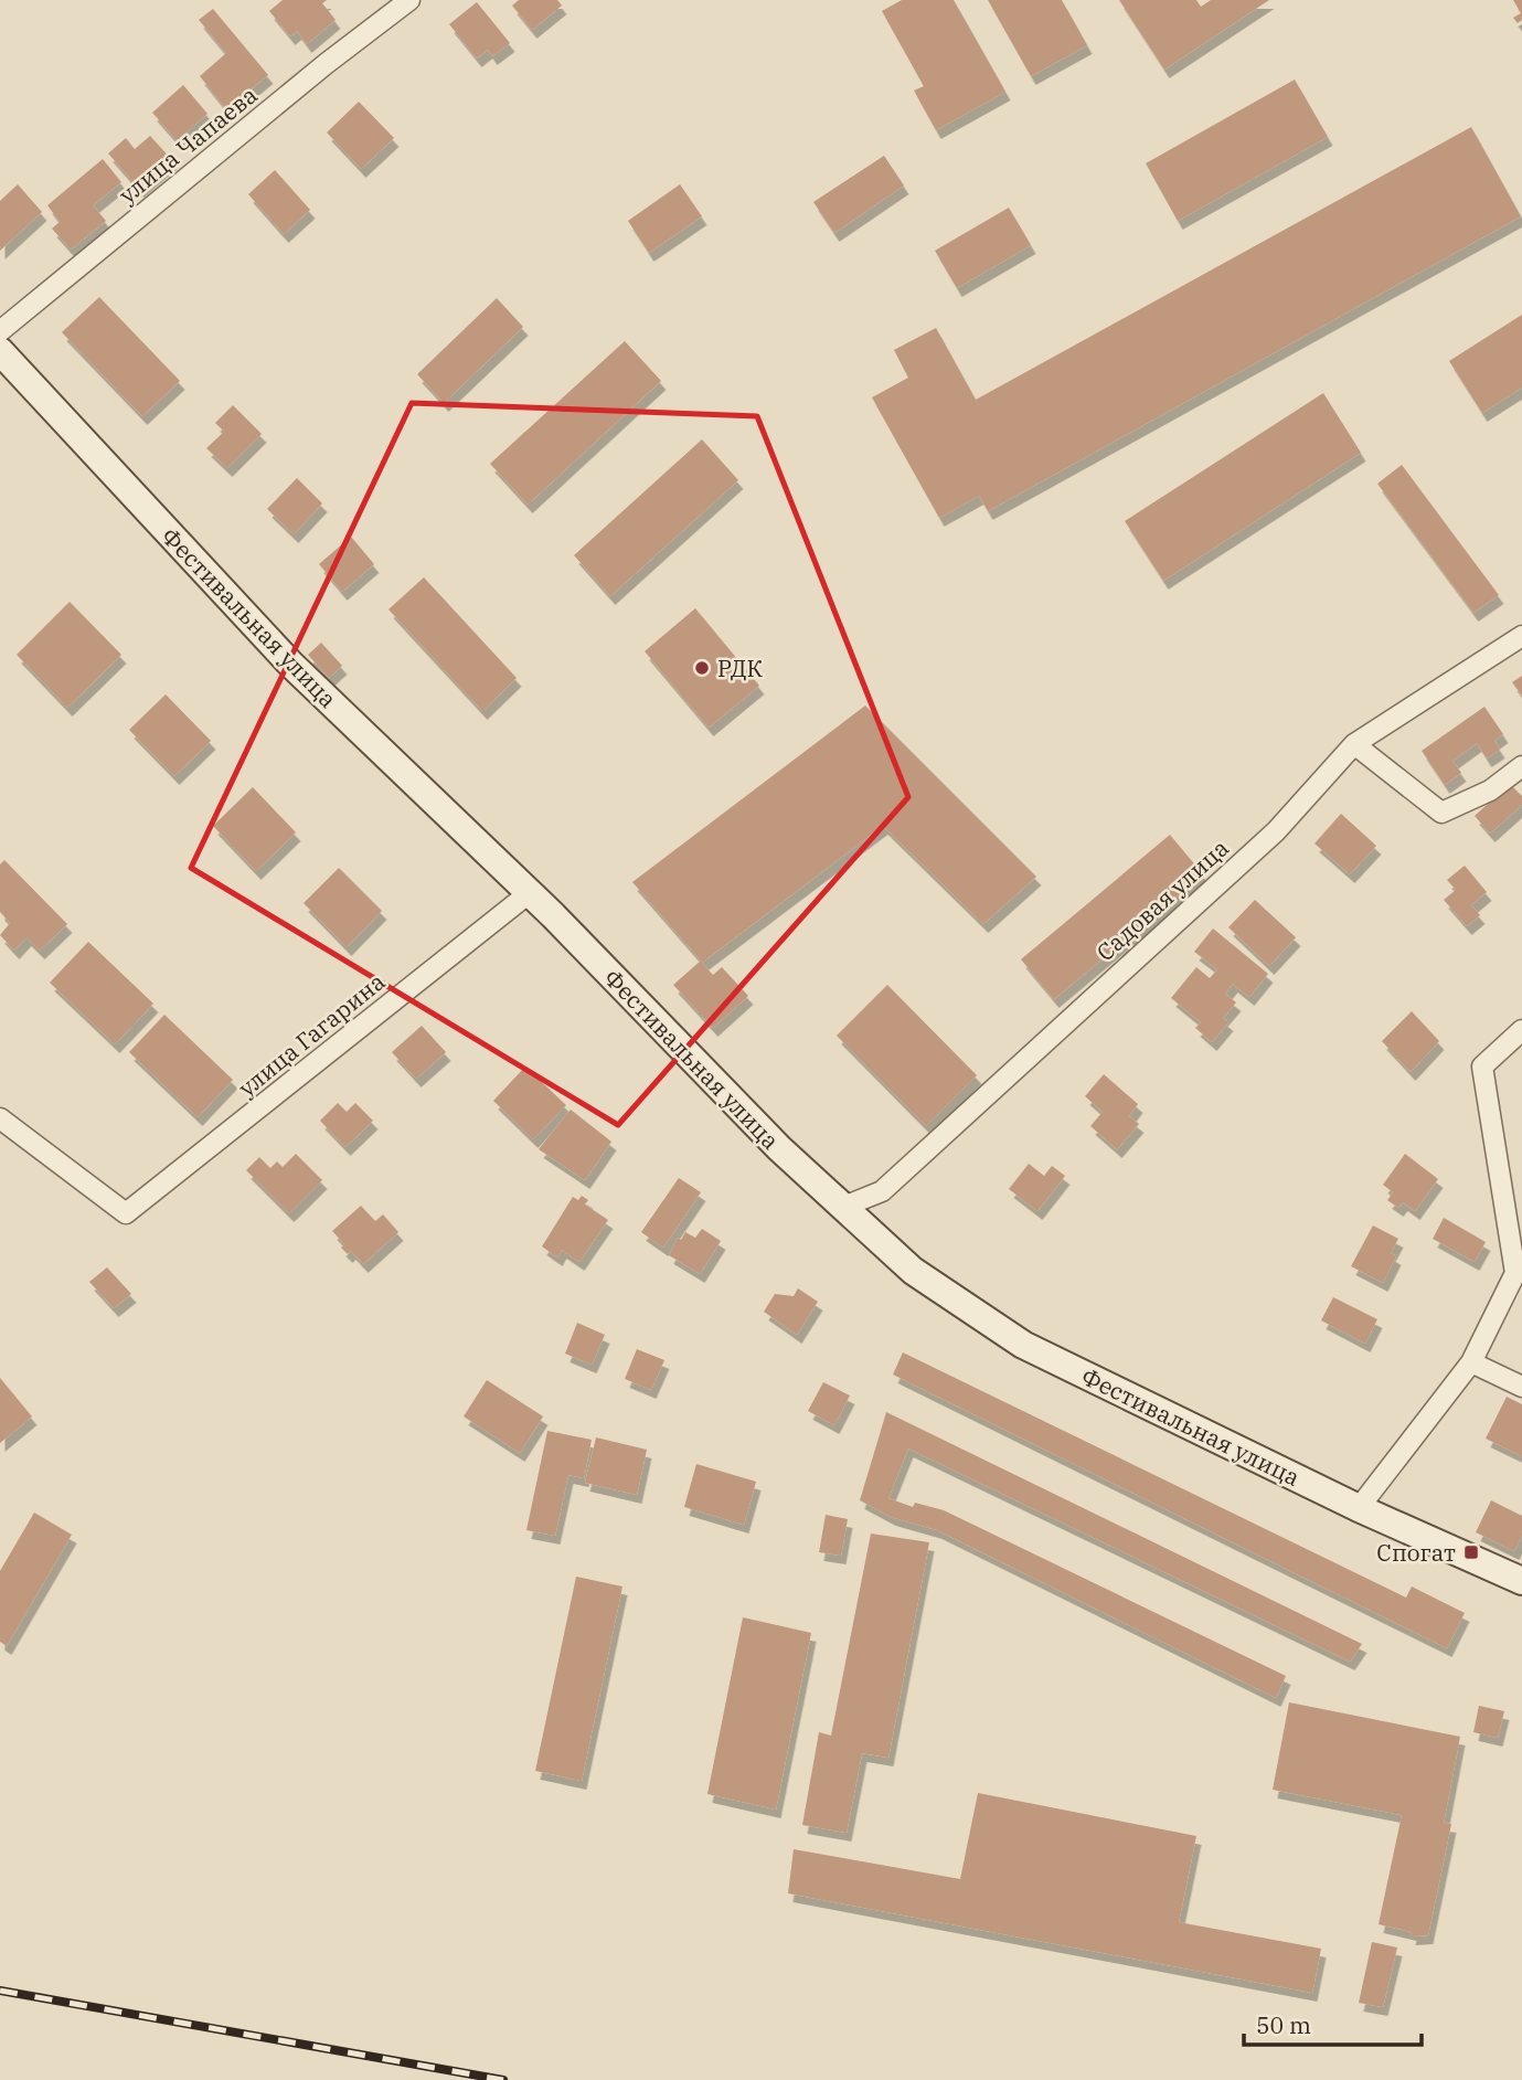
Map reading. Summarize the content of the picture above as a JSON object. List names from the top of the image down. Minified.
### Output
{"streets":{"street":["улица Чапаева","Фестивальная улица","Садовая улица","улица Гагарина"]},"crossings":[["Фестивальная улица","Садовая улица"],["Фестивальная улица","улица Гагарина"]],"places":{"other":["РДК"],"transit":["Спогат"]},"scale_bar":"50 m"}
